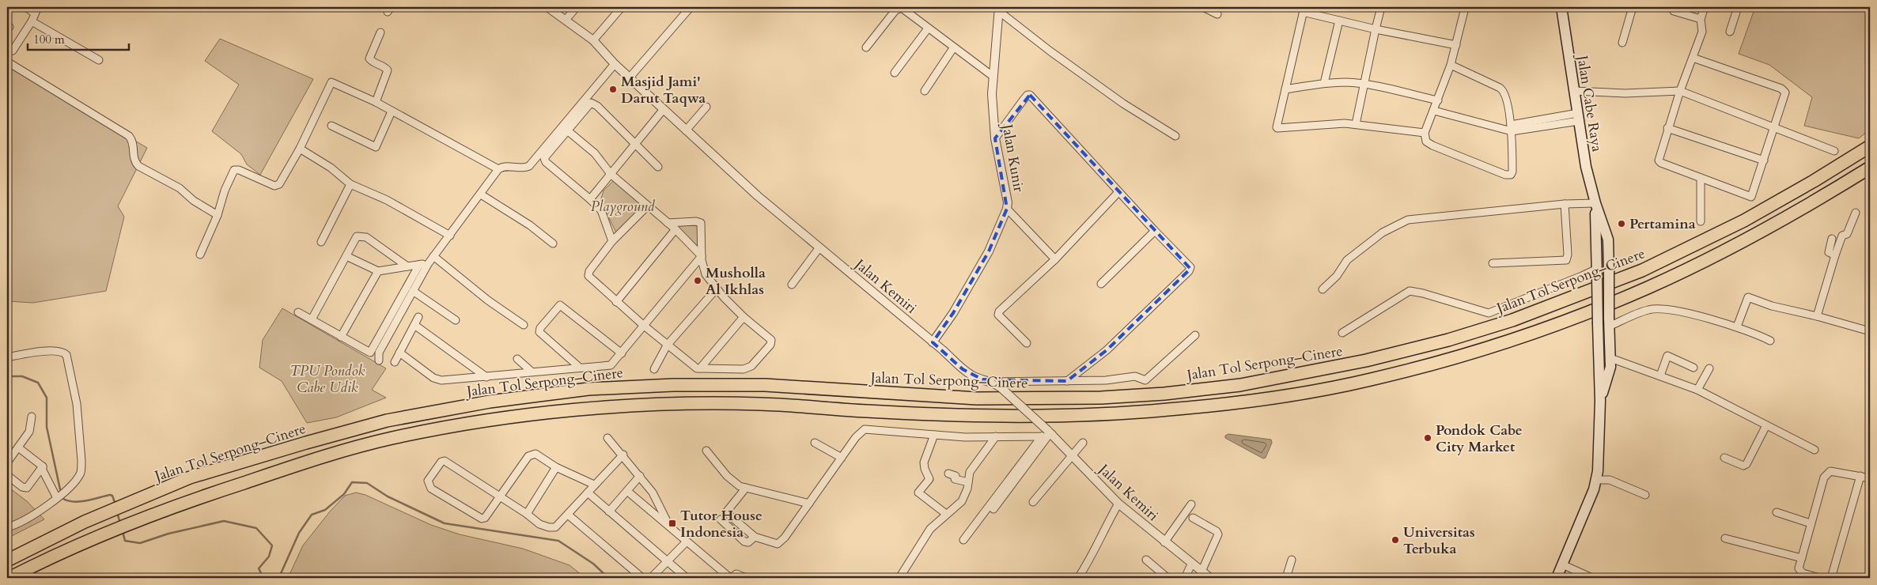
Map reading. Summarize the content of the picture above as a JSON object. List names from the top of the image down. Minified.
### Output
{"streets":{"highway":["Jalan Tol Serpong–Cinere"],"main road":["Jalan Cabe Raya"],"street":["Jalan Kunir","Jalan Kemiri"]},"crossings":[["Jalan Kunir","Jalan Kemiri"]],"parks":["Playground","TPU Pondok Cabe Udik"],"places":{"other":["Masjid Jami' Darut Taqwa","Pertamina","Musholla Al Ikhlas","Pondok Cabe City Market","Universitas Terbuka"],"transit":["Tutor House Indonesia"]},"scale_bar":"100 m"}
